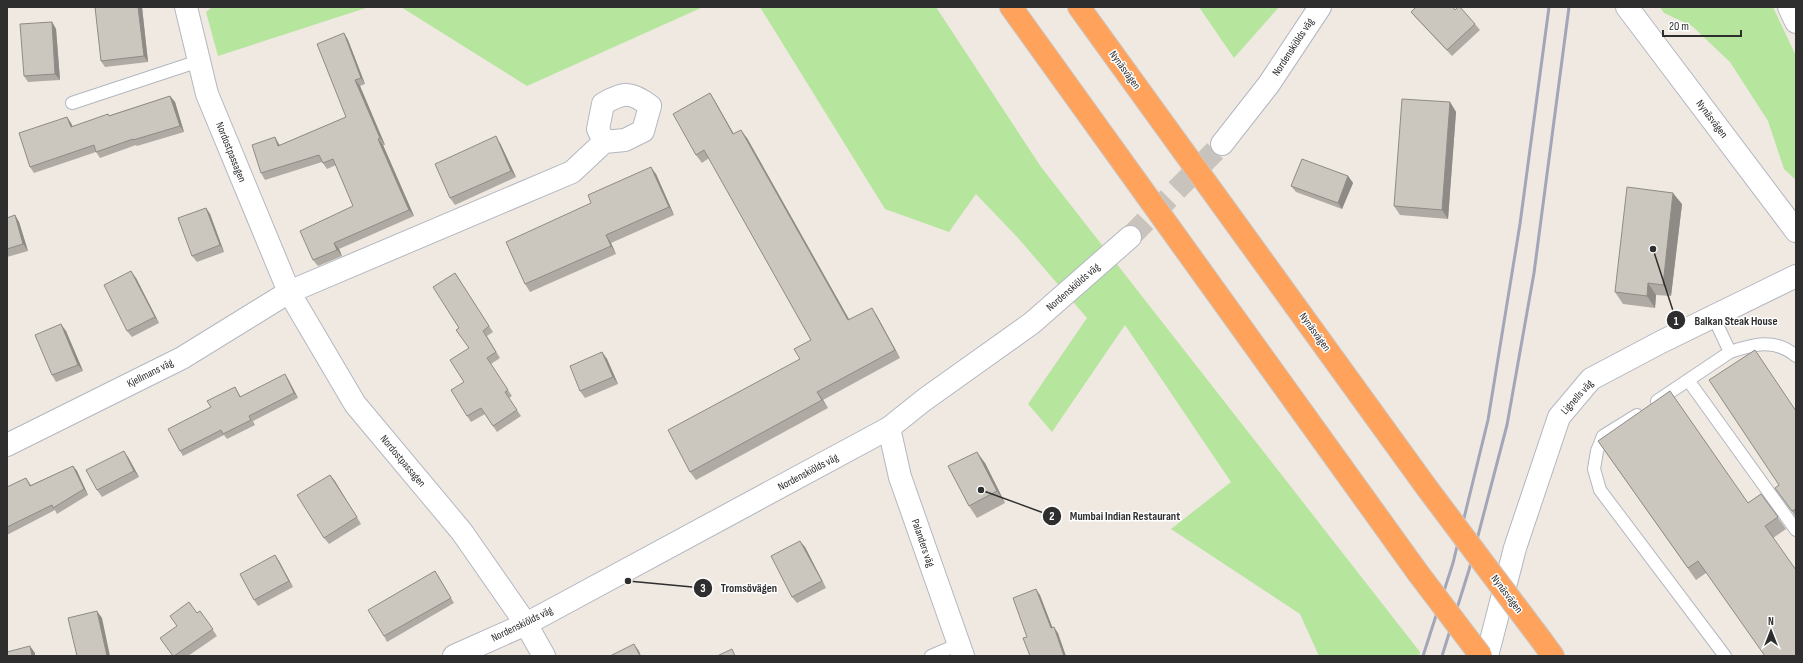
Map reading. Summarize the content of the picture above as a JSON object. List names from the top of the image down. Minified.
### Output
{"streets":{"highway":["Nynäsvägen"],"street":["Nordenskiölds väg","Nordostpassagen","Kjellmans väg","Lignells väg","Palanders väg"]},"crossings":[["Nordenskiölds väg","Nordostpassagen"],["Nordenskiölds väg","Palanders väg"],["Nordostpassagen","Kjellmans väg"]],"places":["Balkan Steak House","Mumbai Indian Restaurant","Tromsövägen"],"scale_bar":"20 m","north":"top"}
